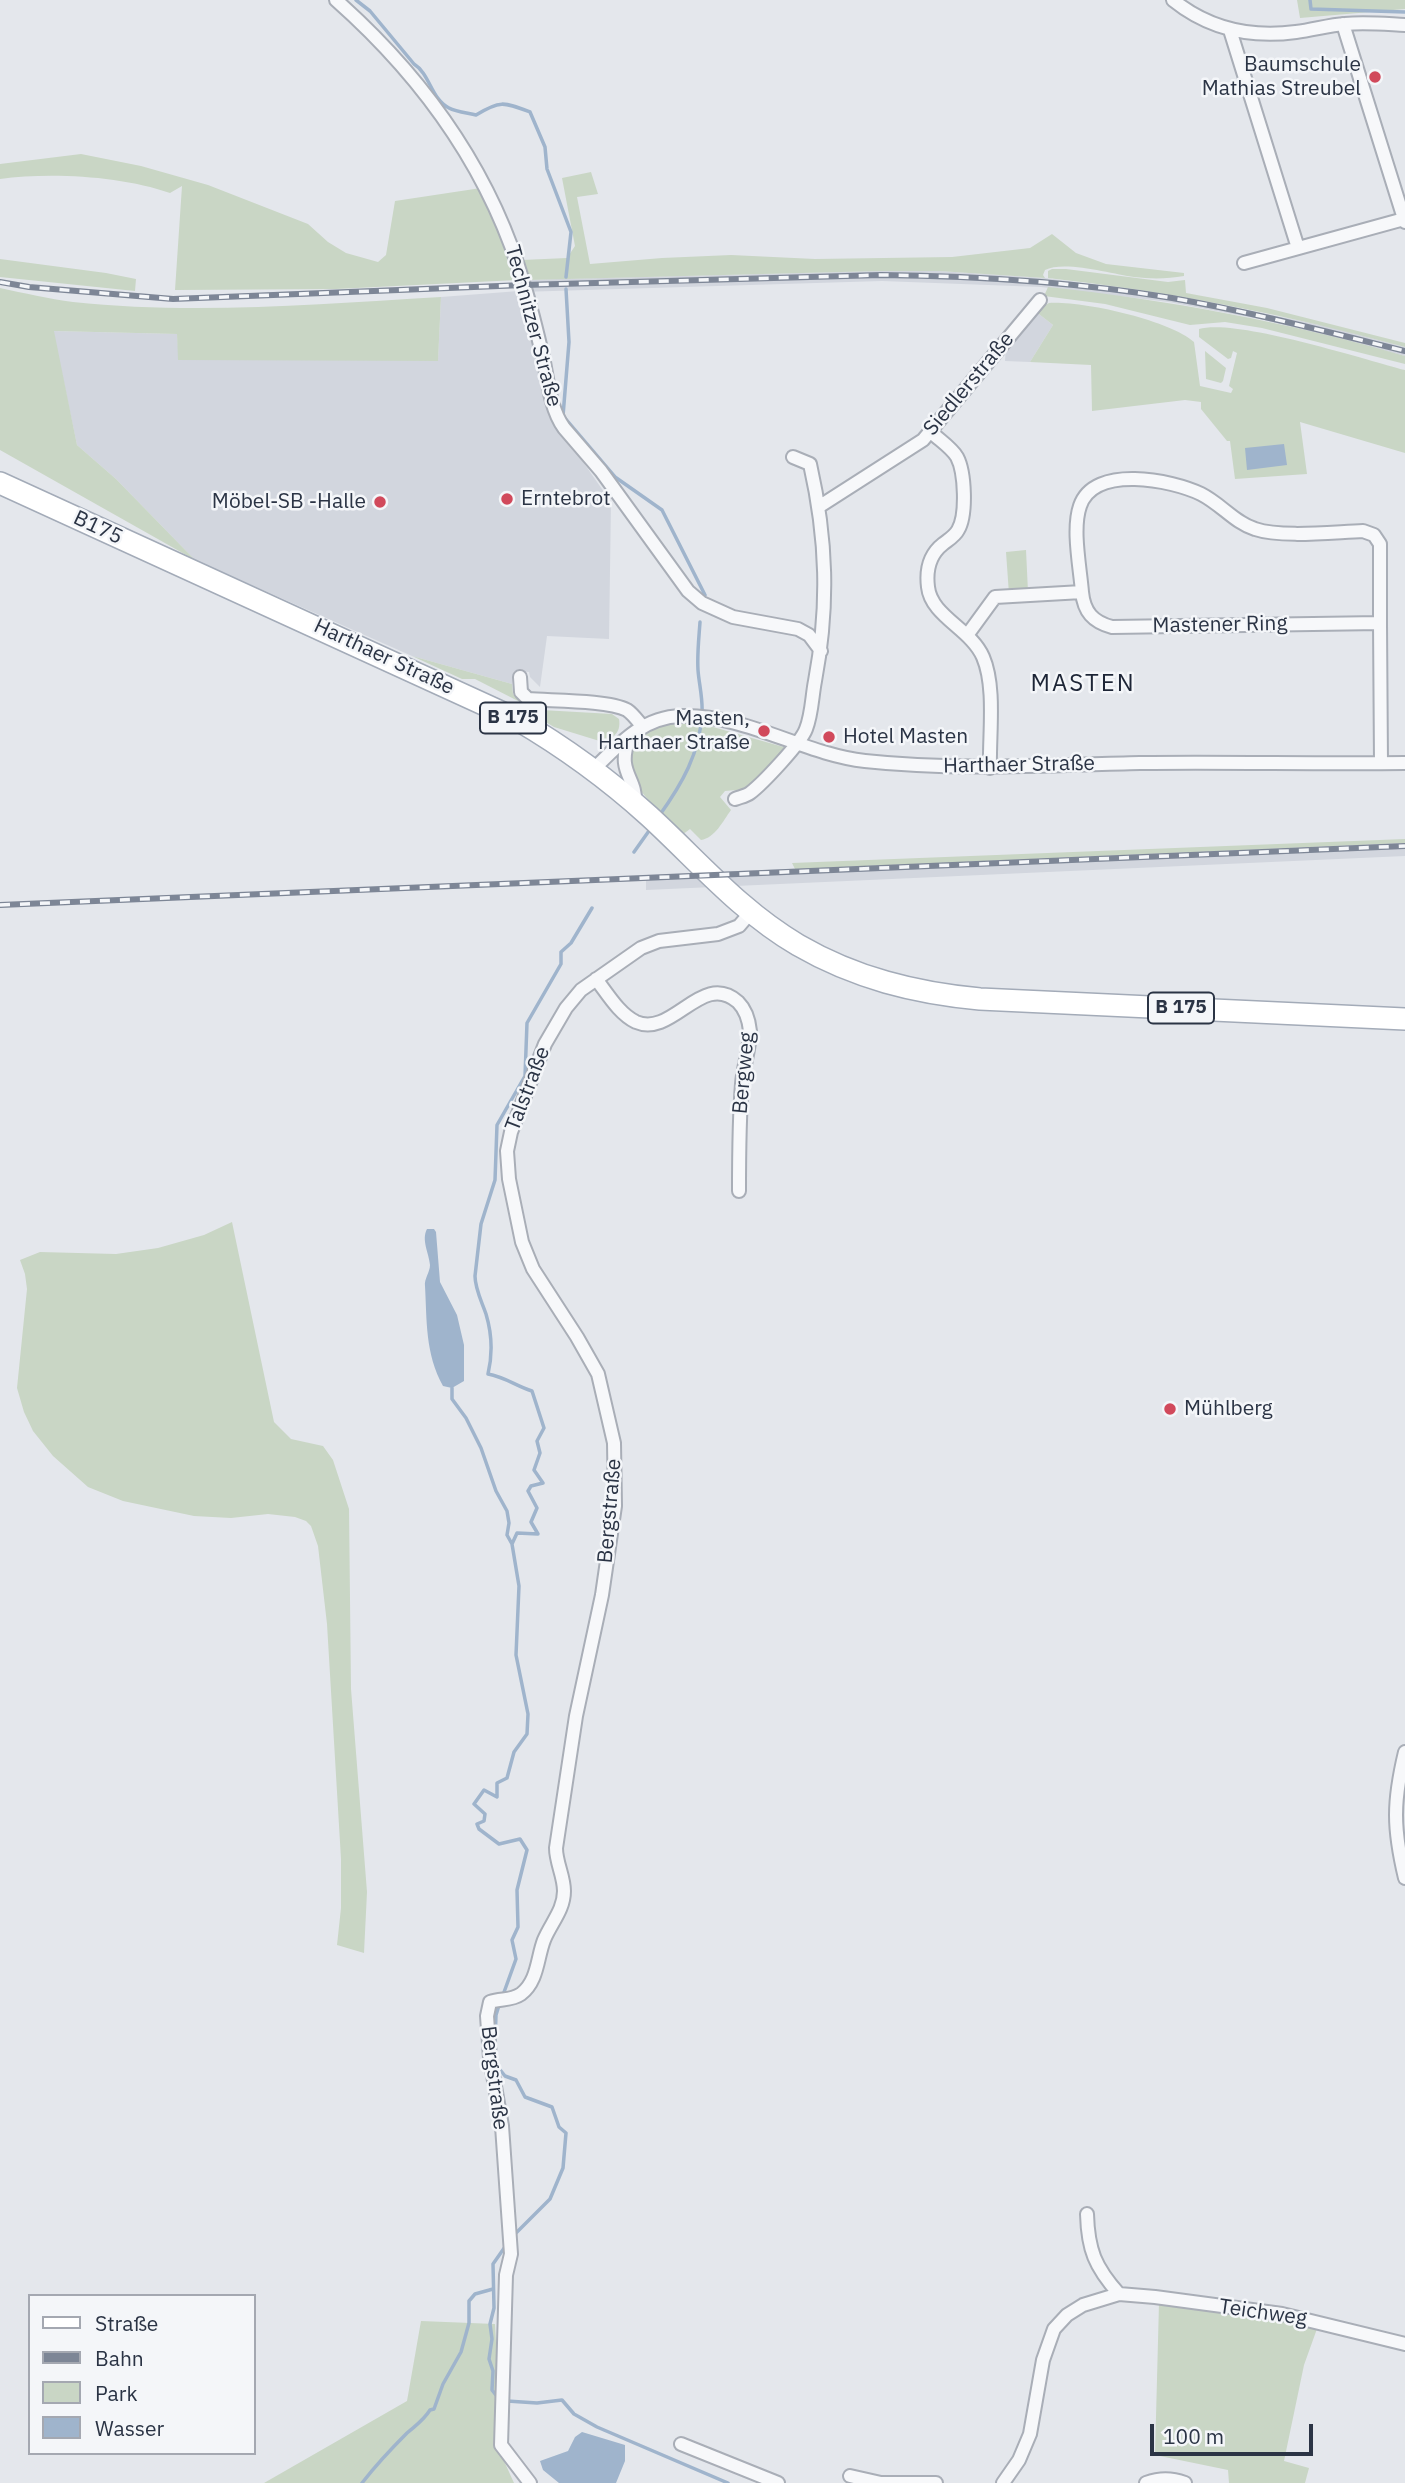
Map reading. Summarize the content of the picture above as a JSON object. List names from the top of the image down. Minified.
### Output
{"streets":{"main road":["B175","Harthaer Straße","B 175"],"street":["Technitzer Straße","Siedlerstraße","Mastener Ring","Bergweg","Talstraße","Bergstraße","Teichweg"]},"crossings":[["B175","Harthaer Straße"],["Mastener Ring","Harthaer Straße"],["Harthaer Straße","B 175"],["Harthaer Straße","Talstraße"],["B 175","Talstraße"],["Bergweg","Talstraße"],["Talstraße","Bergstraße"]],"districts":["MASTEN"],"places":["Baumschule Mathias Streubel","Erntebrot","Möbel-SB -Halle","Masten, Harthaer Straße","Hotel Masten","Mühlberg"],"legend":["Straße","Bahn","Park","Wasser"],"scale_bar":"100 m"}
